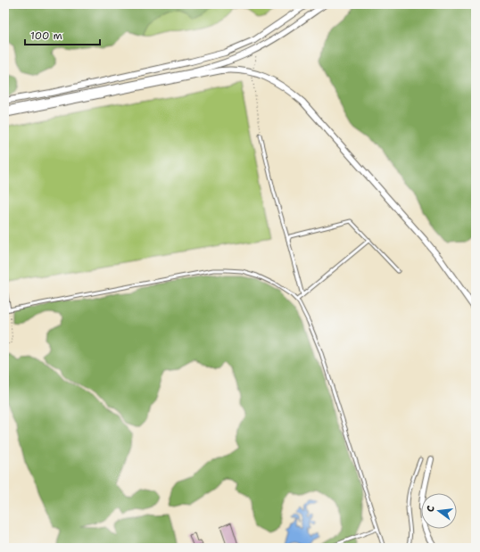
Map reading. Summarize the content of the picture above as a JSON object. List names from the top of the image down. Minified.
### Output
{"scale_bar":"100 m","north":"left"}
